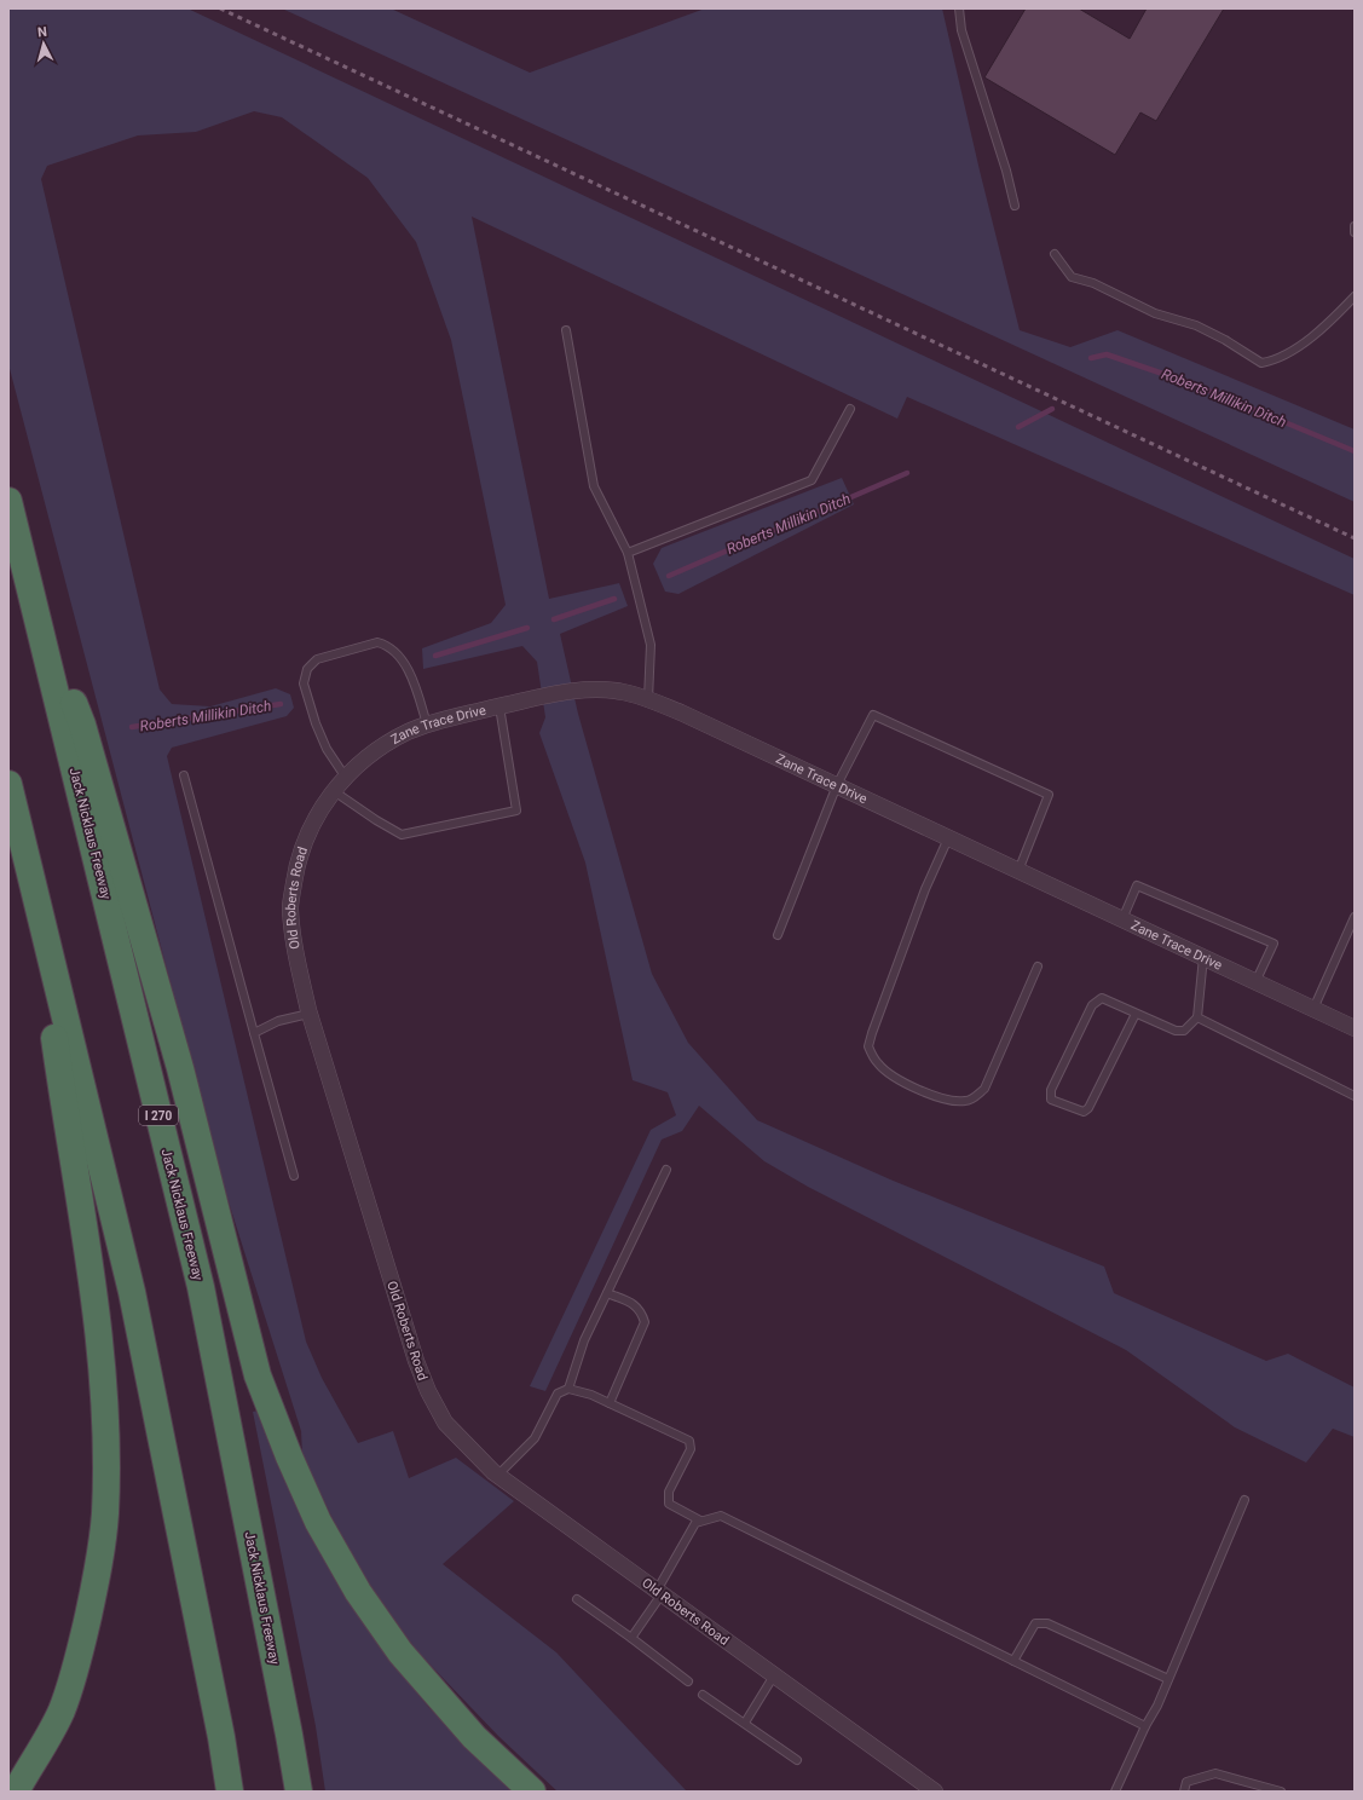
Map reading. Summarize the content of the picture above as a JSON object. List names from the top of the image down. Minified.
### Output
{"streets":{"highway":["Jack Nicklaus Freeway","I 270"],"street":["Zane Trace Drive","Old Roberts Road"]},"crossings":[["Zane Trace Drive","Old Roberts Road"]],"water":["Roberts Millikin Ditch"],"north":"top"}
